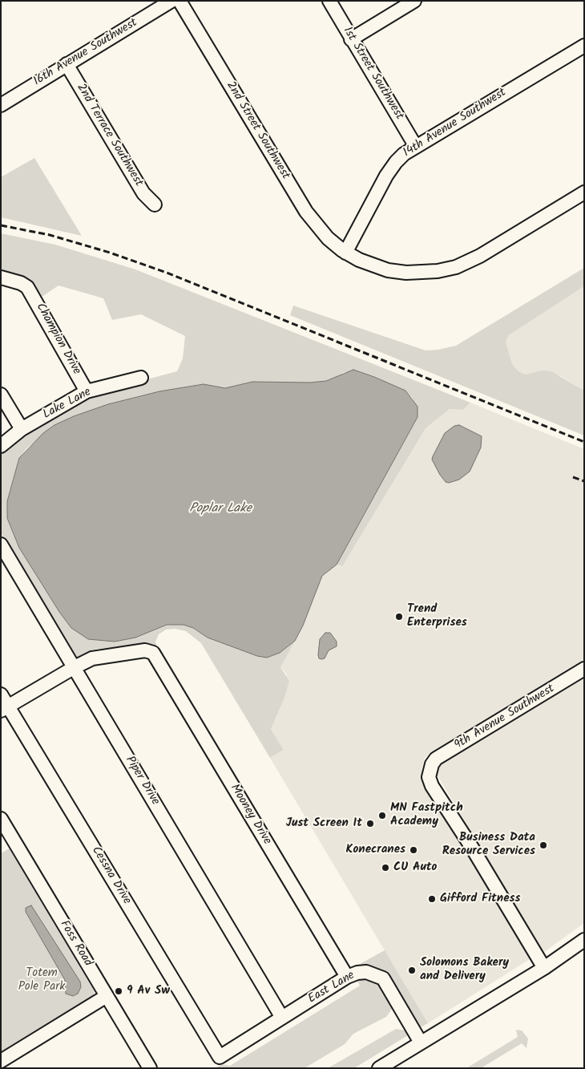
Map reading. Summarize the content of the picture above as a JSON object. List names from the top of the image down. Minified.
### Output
{"streets":{"street":["16th Avenue Southwest","1st Street Southwest","14th Avenue Southwest","2nd Street Southwest","2nd Terrace Southwest","Champion Drive","Lake Lane","9th Avenue Southwest","Piper Drive","Mooney Drive","Cessna Drive","Foss Road","East Lane"]},"crossings":[["16th Avenue Southwest","2nd Terrace Southwest"],["1st Street Southwest","14th Avenue Southwest"],["14th Avenue Southwest","2nd Street Southwest"],["Champion Drive","Lake Lane"],["Piper Drive","Mooney Drive"],["Piper Drive","East Lane"],["Mooney Drive","East Lane"],["Cessna Drive","East Lane"]],"water":["Poplar Lake"],"parks":["Totem Pole Park"],"places":["Trend Enterprises","MN Fastpitch Academy","Just Screen It","Business Data Resource Services","Konecranes","CU Auto","Gifford Fitness","Solomons Bakery and Delivery","9 Av Sw"]}
